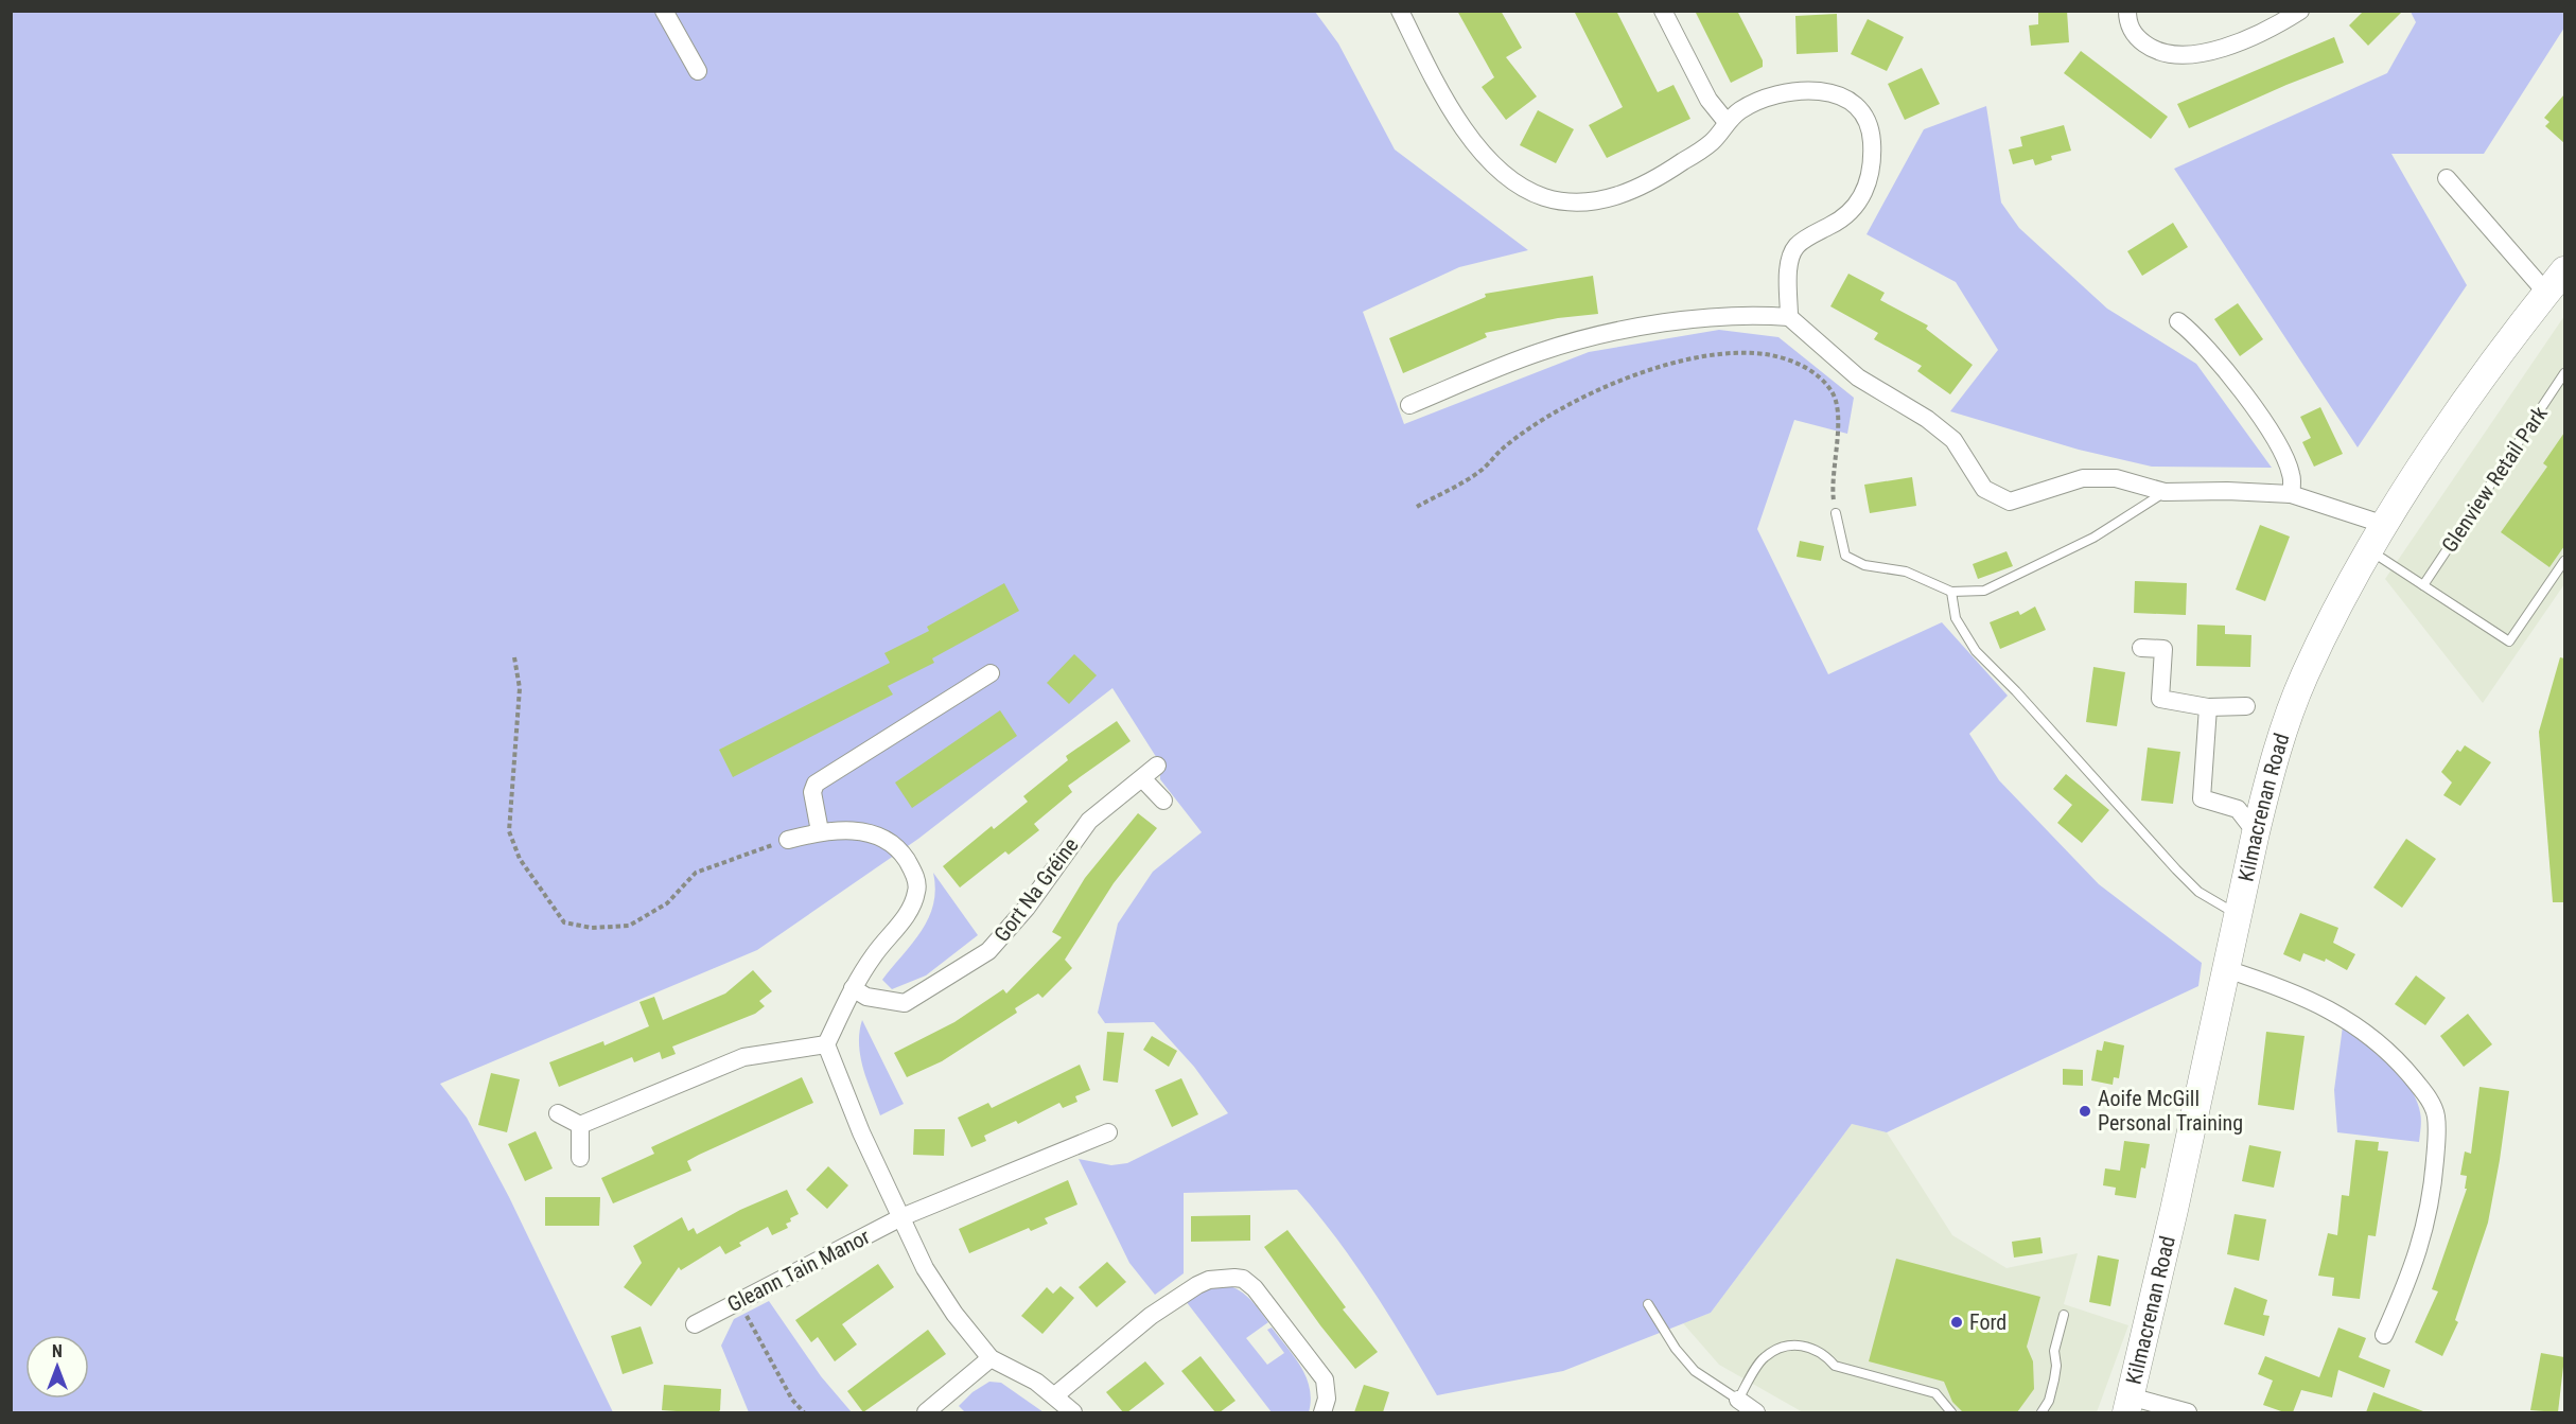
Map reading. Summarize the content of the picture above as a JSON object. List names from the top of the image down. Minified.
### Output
{"streets":{"main road":["Kilmacrenan Road"],"street":["Gort Na Gréine","Gleann Tain Manor"],"lane":["Glenview Retail Park"]},"places":["Aoife McGill Personal Training","Ford"],"north":"top"}
